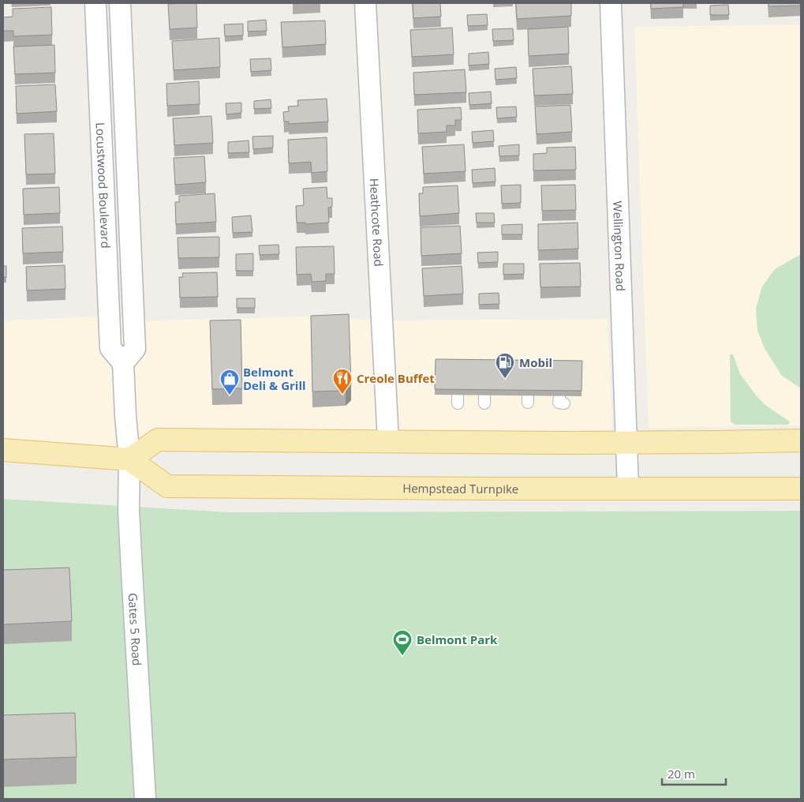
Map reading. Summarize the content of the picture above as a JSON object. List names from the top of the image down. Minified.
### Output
{"streets":{"main road":["Hempstead Turnpike"],"street":["Locustwood Boulevard","Heathcote Road","Wellington Road","Gates 5 Road"]},"crossings":[["Wellington Road","Hempstead Turnpike"],["Hempstead Turnpike","Gates 5 Road"]],"places":{"fuel station":["Mobil"],"restaurant":["Creole Buffet"],"shop":["Belmont Deli & Grill"],"sports":["Belmont Park"]},"scale_bar":"20 m"}
